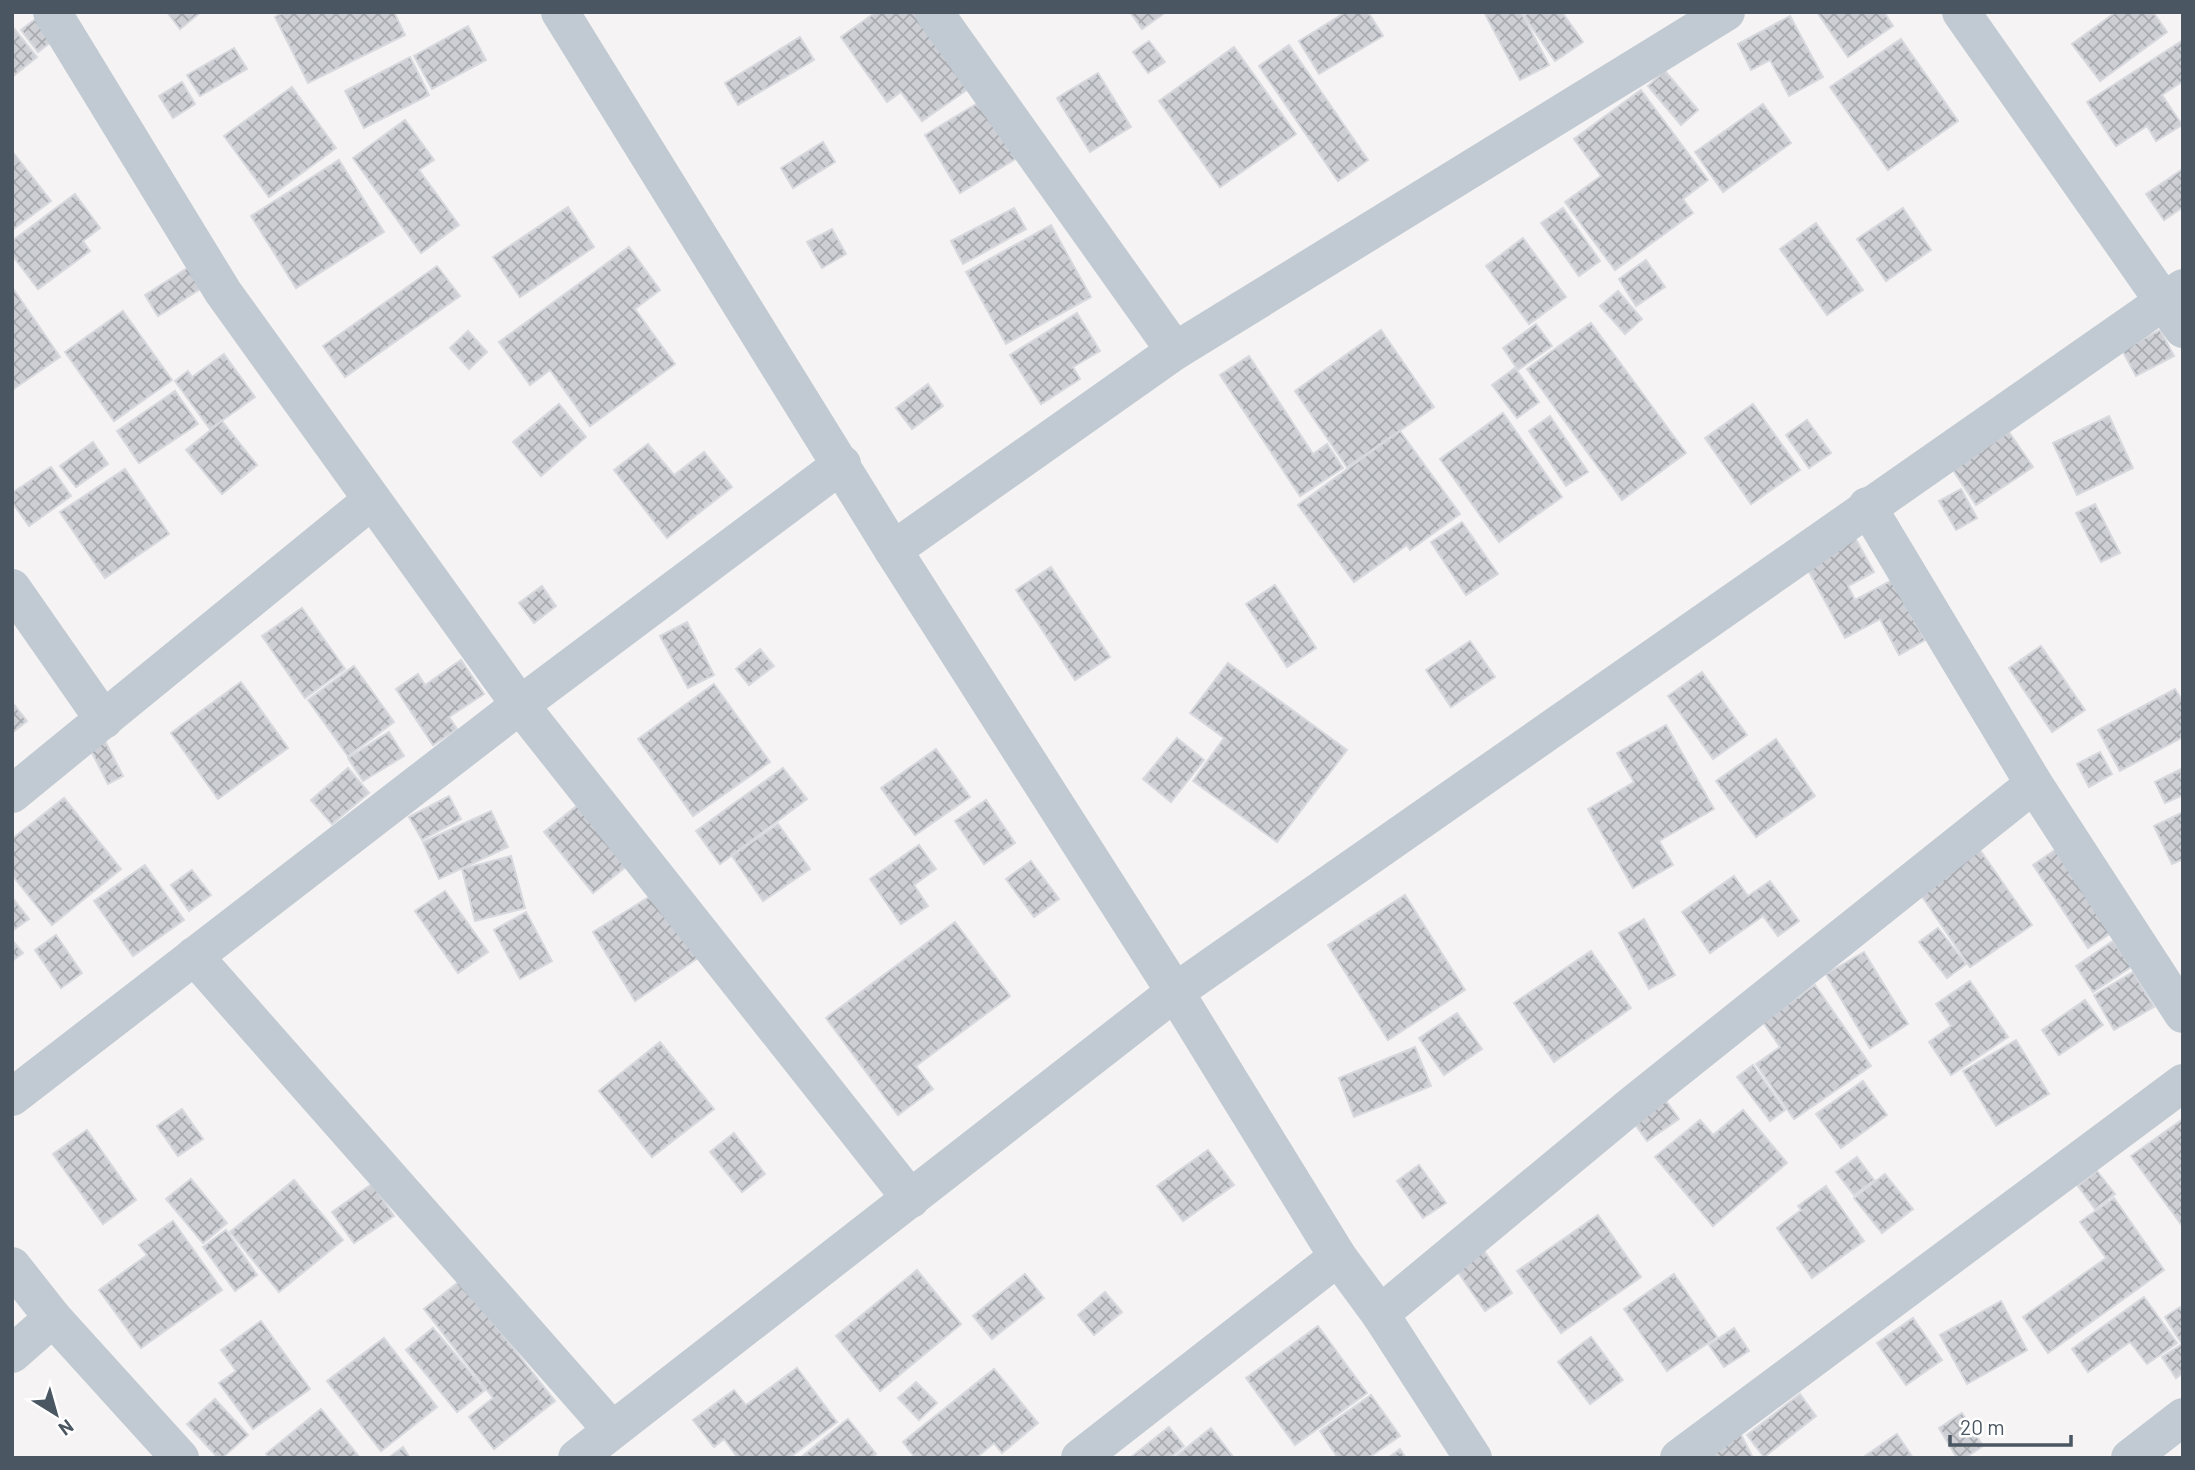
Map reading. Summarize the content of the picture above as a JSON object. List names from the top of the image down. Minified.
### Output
{"scale_bar":"20 m","north":"bottom right"}
